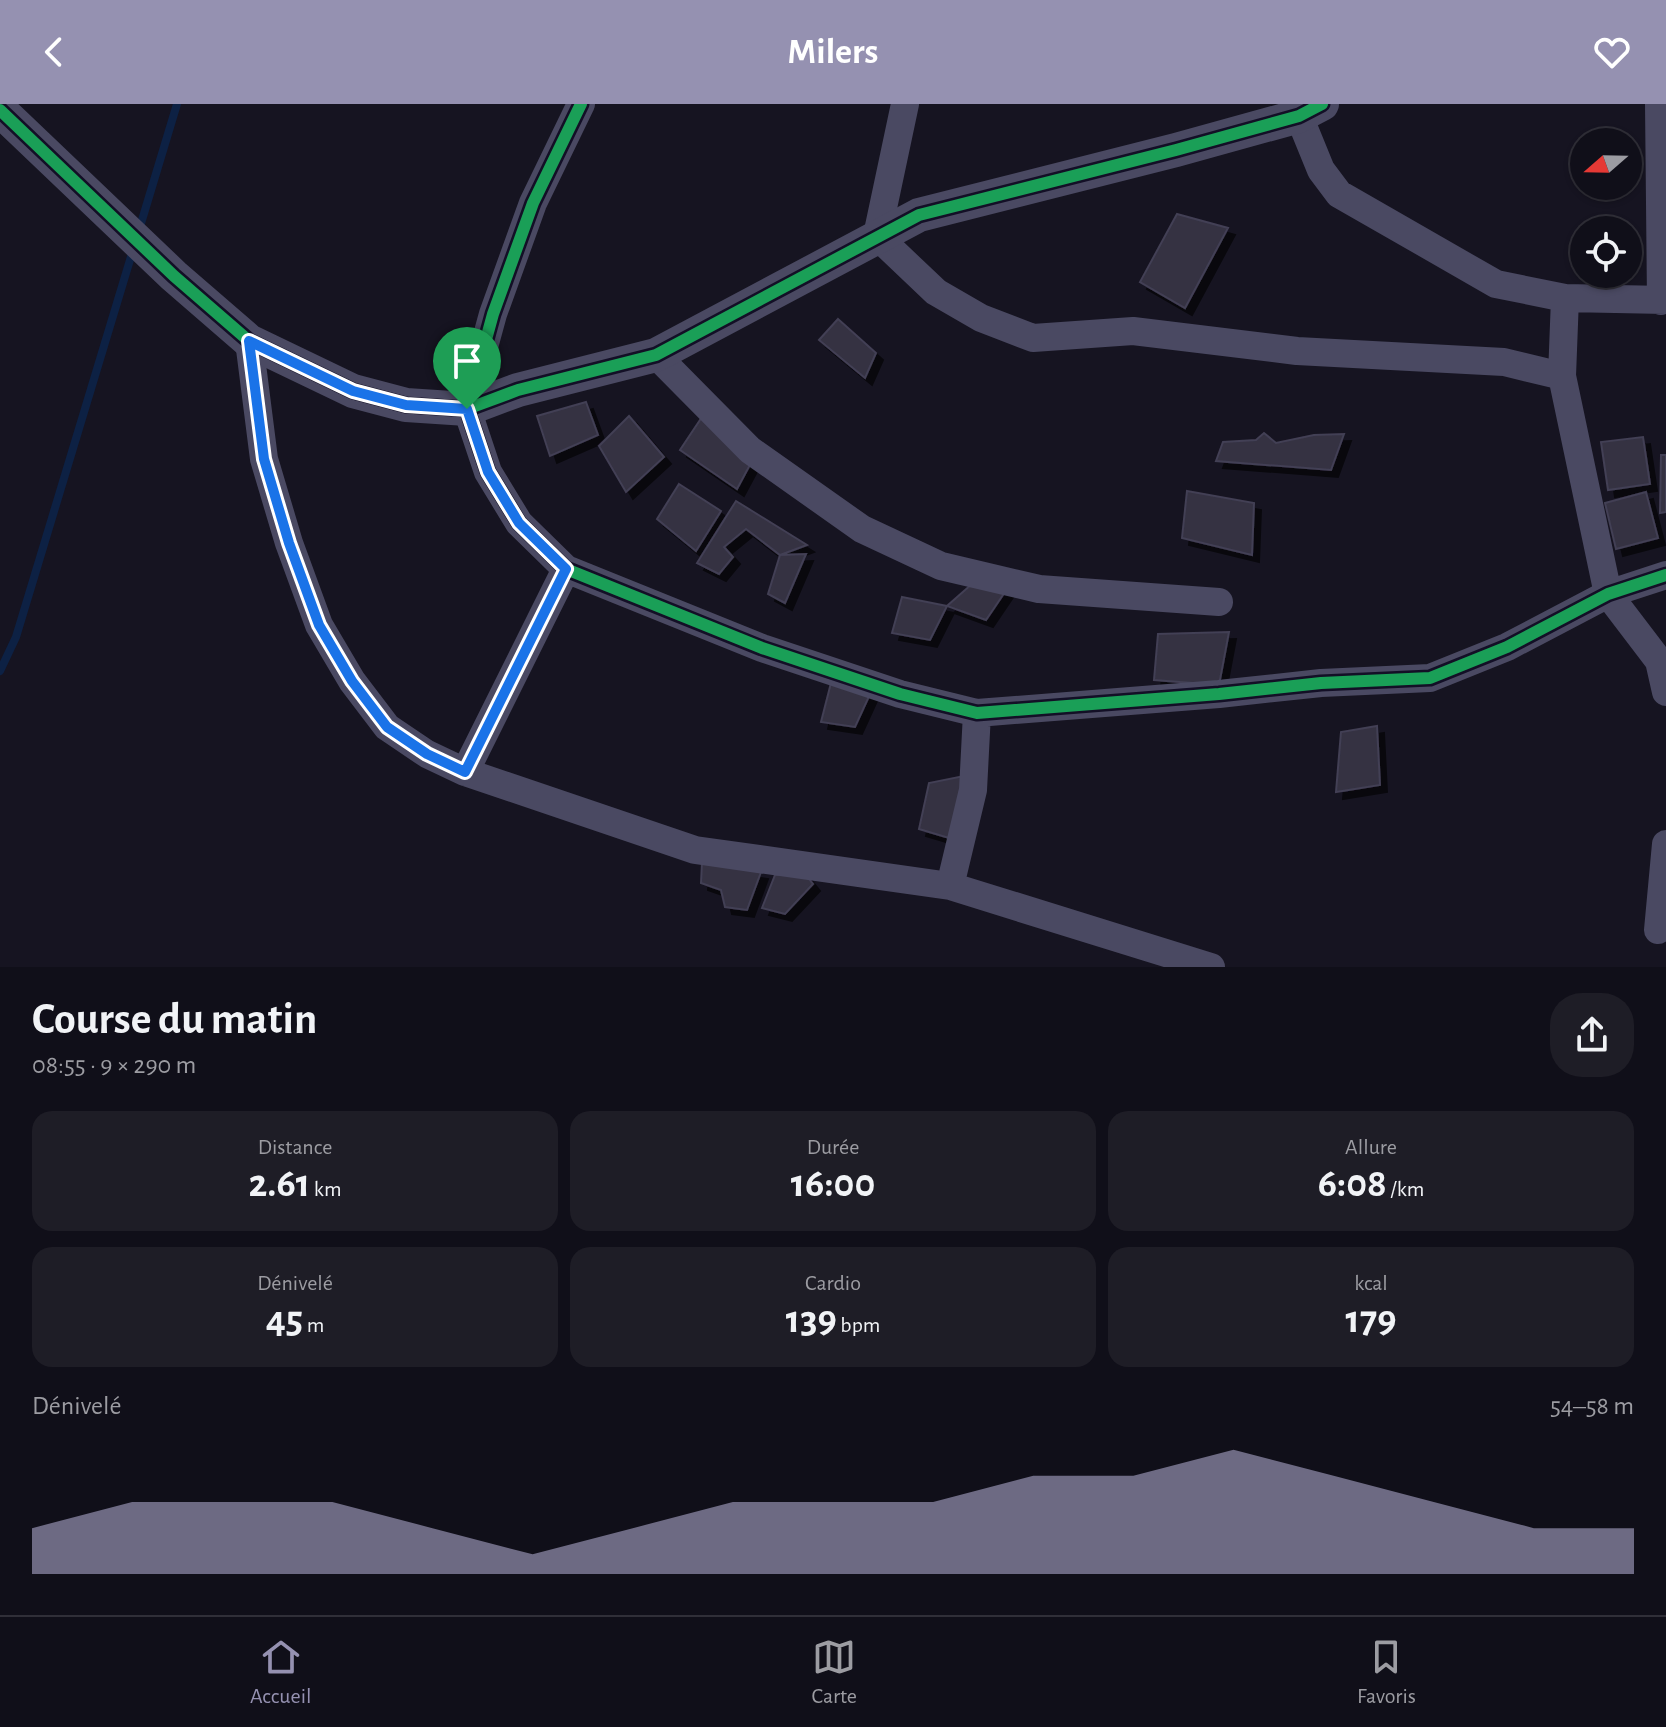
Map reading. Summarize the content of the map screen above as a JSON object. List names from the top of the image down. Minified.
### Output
{"north":"left","page":{"header":"Milers","heading":["Course du matin","08:55 · 9 × 290 m"],"stats":[["Distance","2.61 km"],["Durée","16:00"],["Allure","6:08 /km"],["Dénivelé","45 m"],["Cardio","139 bpm"],["kcal","179"]],"chart":["Dénivelé","54–58 m"],"tabs":["Accueil","Carte","Favoris"]}}
